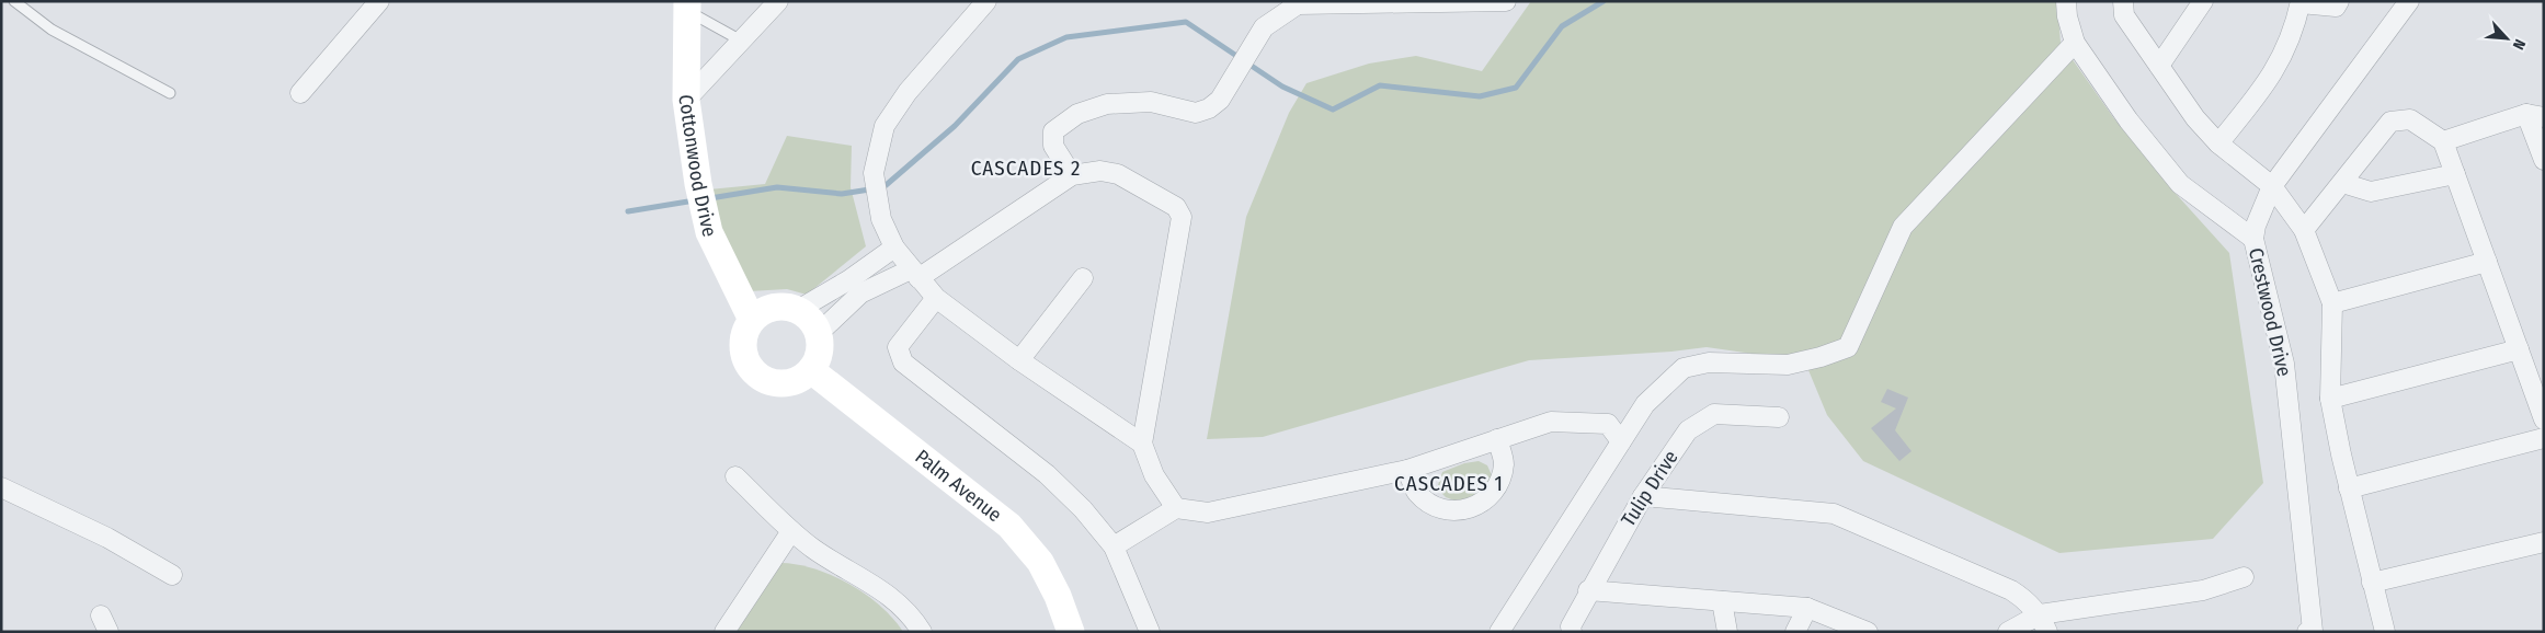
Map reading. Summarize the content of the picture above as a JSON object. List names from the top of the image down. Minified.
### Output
{"streets":{"street":["Cottonwood Drive","Crestwood Drive","Palm Avenue","Tulip Drive"]},"crossings":[["Cottonwood Drive","Palm Avenue"]],"districts":["CASCADES 2","CASCADES 1"],"north":"bottom right"}
